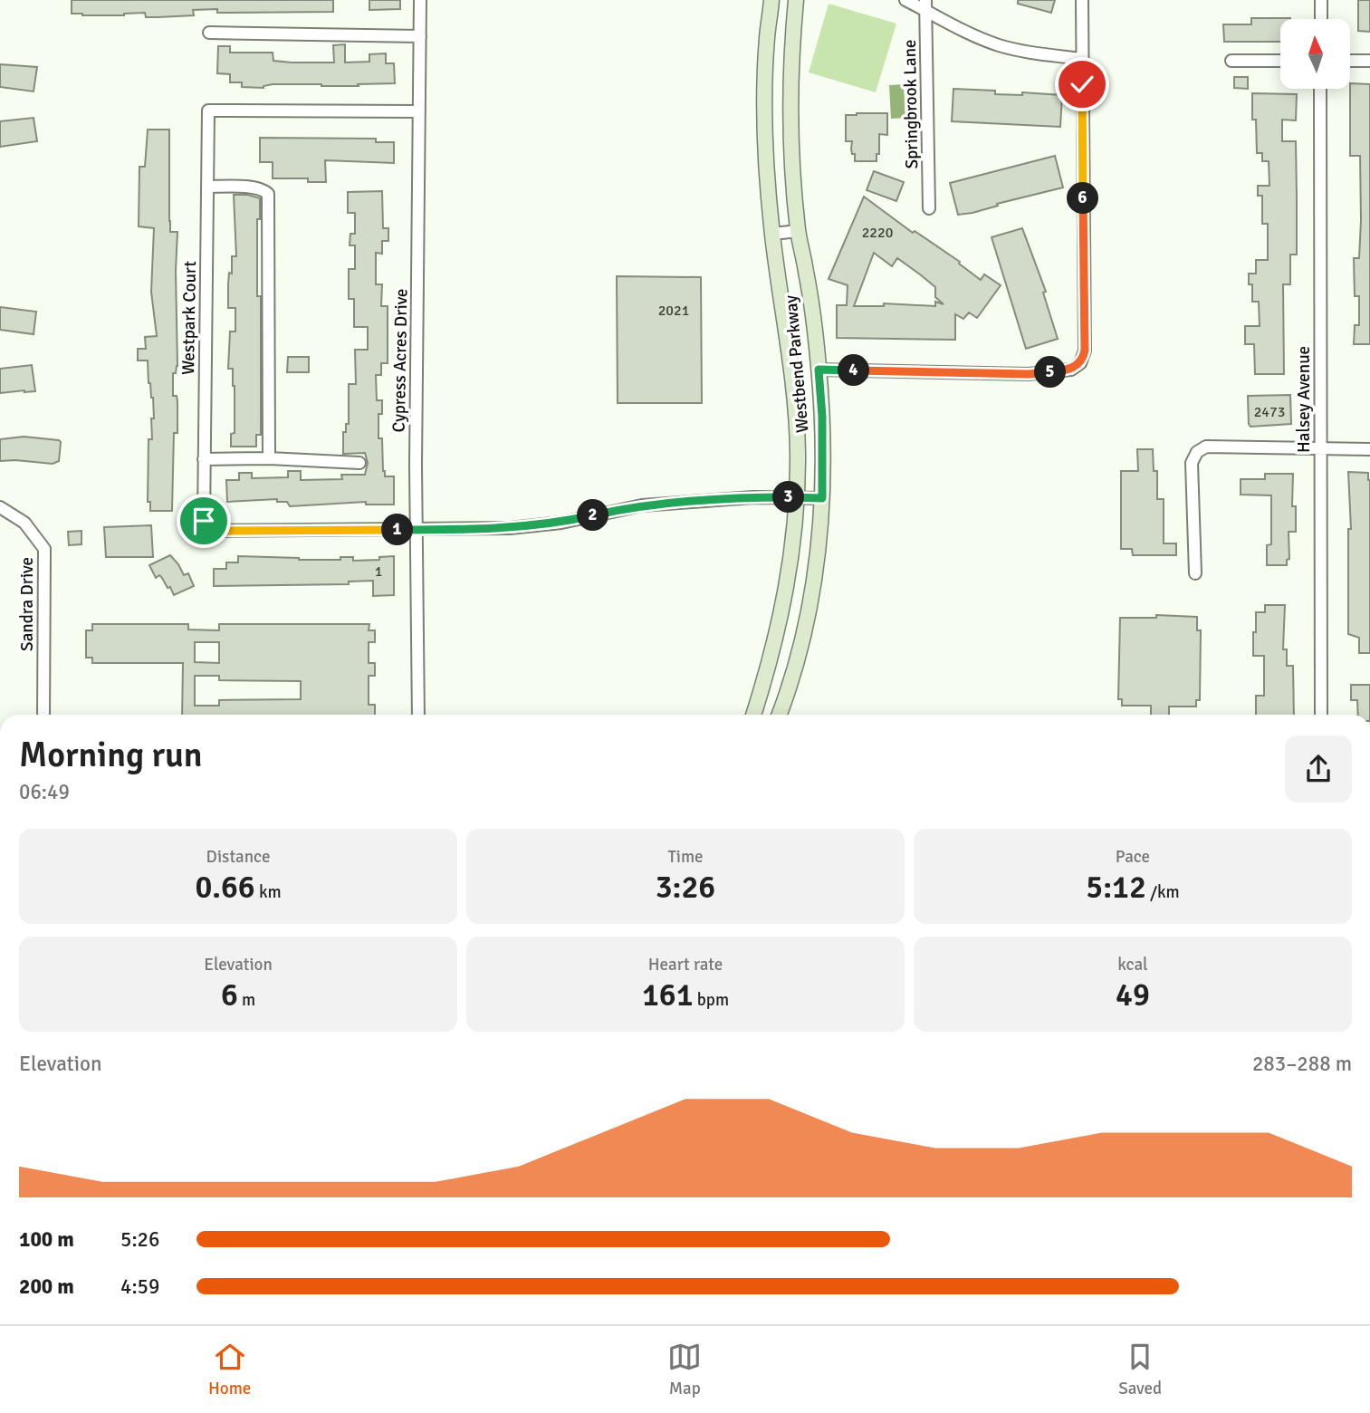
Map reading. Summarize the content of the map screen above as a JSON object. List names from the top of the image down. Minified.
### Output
{"streets":{"street":["Springbrook Lane","Westpark Court","Cypress Acres Drive","Westbend Parkway","Halsey Avenue","Sandra Drive"]},"crossings":[["Westpark Court","Cypress Acres Drive"]],"house_numbers":["2220","2021","2473","1"],"north":"top","page":{"pins":["6","4","5","3","2","1"],"heading":["Morning run","06:49"],"stats":[["Distance","0.66 km"],["Time","3:26"],["Pace","5:12 /km"],["Elevation","6 m"],["Heart rate","161 bpm"],["kcal","49"]],"chart":["Elevation","283–288 m"],"list":[{"name":"100 m","note":"5:26"},{"name":"200 m","note":"4:59"}],"tabs":["Home","Map","Saved"]}}
